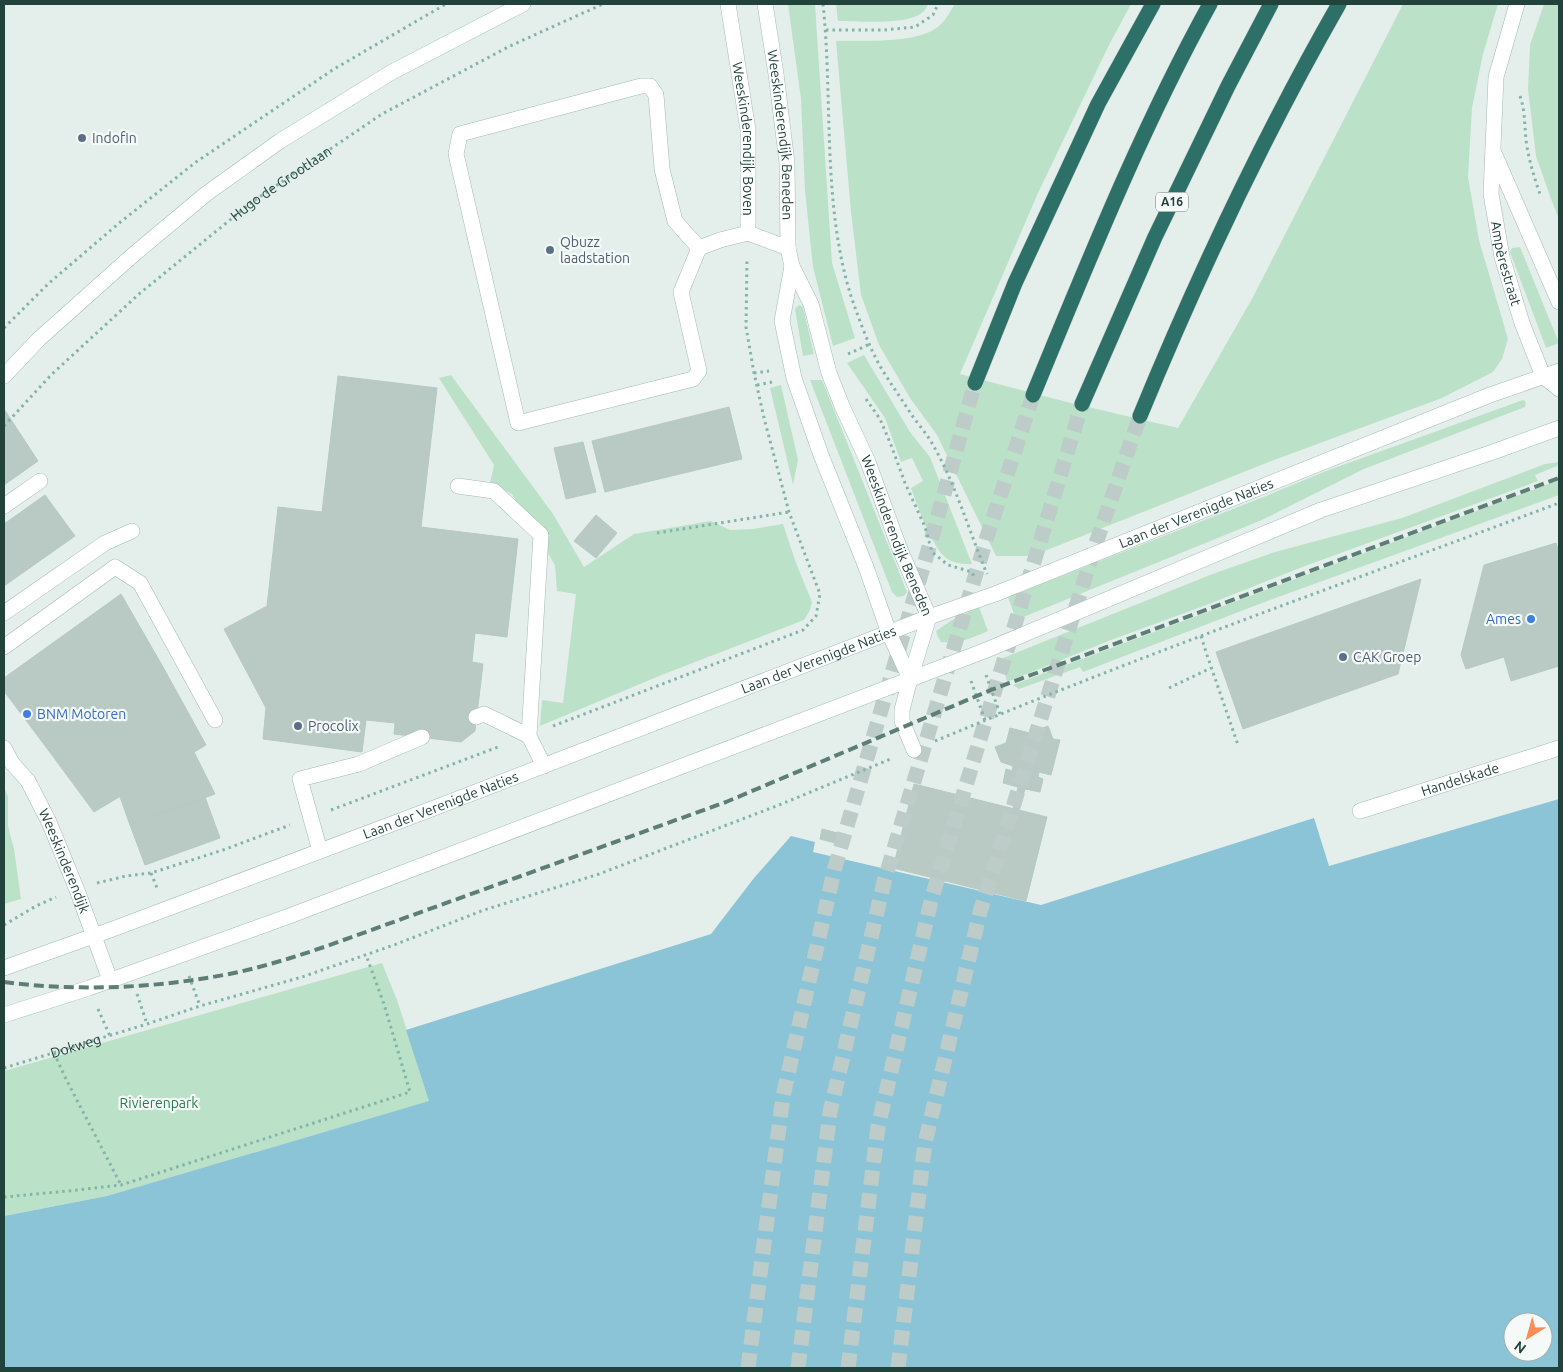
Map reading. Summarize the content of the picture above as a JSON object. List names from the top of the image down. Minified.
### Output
{"streets":{"highway":["A16"],"main road":["Weeskinderendijk Beneden","Weeskinderendijk Boven","Ampèrestraat","Laan der Verenigde Naties","Handelskade","Weeskinderendijk"],"path":["Hugo de Grootlaan","Dokweg"]},"crossings":[["Weeskinderendijk Beneden","Weeskinderendijk Boven"],["Weeskinderendijk Beneden","Laan der Verenigde Naties"],["Ampèrestraat","Laan der Verenigde Naties"],["Laan der Verenigde Naties","Weeskinderendijk"]],"parks":["Rivierenpark"],"places":["Indofin","Qbuzz laadstation","Ames","CAK Groep","BNM Motoren","Procolix"],"north":"bottom left"}
